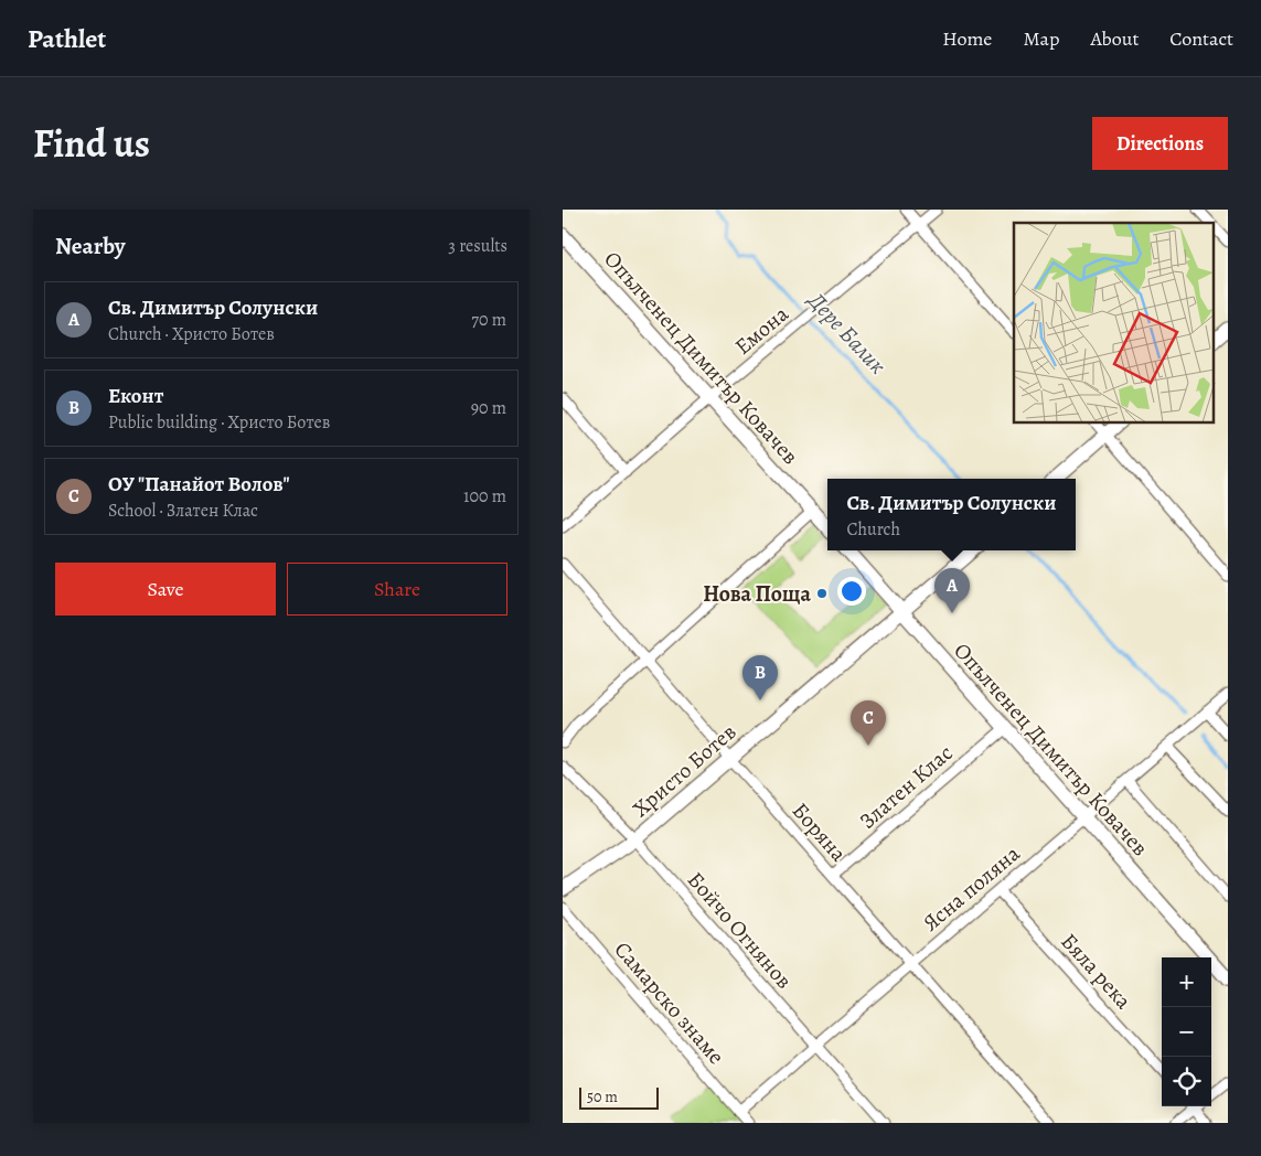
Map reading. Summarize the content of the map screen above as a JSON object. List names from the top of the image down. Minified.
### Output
{"streets":{"street":["Емона","Опълченец Димитър Ковачев","Христо Ботев","Златен Клас","Боряна","Ясна поляна","Бойчо Огнянов","Бяла река","Самарско знаме"]},"crossings":[["Емона","Опълченец Димитър Ковачев"],["Опълченец Димитър Ковачев","Христо Ботев"],["Опълченец Димитър Ковачев","Златен Клас"],["Опълченец Димитър Ковачев","Ясна поляна"],["Христо Ботев","Боряна"],["Христо Ботев","Бойчо Огнянов"],["Златен Клас","Боряна"],["Боряна","Ясна поляна"],["Ясна поляна","Бойчо Огнянов"],["Ясна поляна","Бяла река"],["Ясна поляна","Самарско знаме"]],"water":["Дере Балик"],"places":["Нова Поща"],"scale_bar":"50 m","page":{"header":"Pathlet","nav":["Home","Map","About","Contact"],"title":"Find us","buttons":["Directions",["Save","Share"]],"heading":["Nearby","3 results"],"list":[{"mark":"A","name":"Св. Димитър Солунски","note":"Church · Христо Ботев","value":"70 m"},{"mark":"B","name":"Еконт","note":"Public building · Христо Ботев","value":"90 m"},{"mark":"C","name":"ОУ \"Панайот Волов\"","note":"School · Златен Клас","value":"100 m"}],"popup":["Св. Димитър Солунски","Church"],"pins":["A","B","C"],"map_buttons":["+","−"],"scale":"50 m"}}
